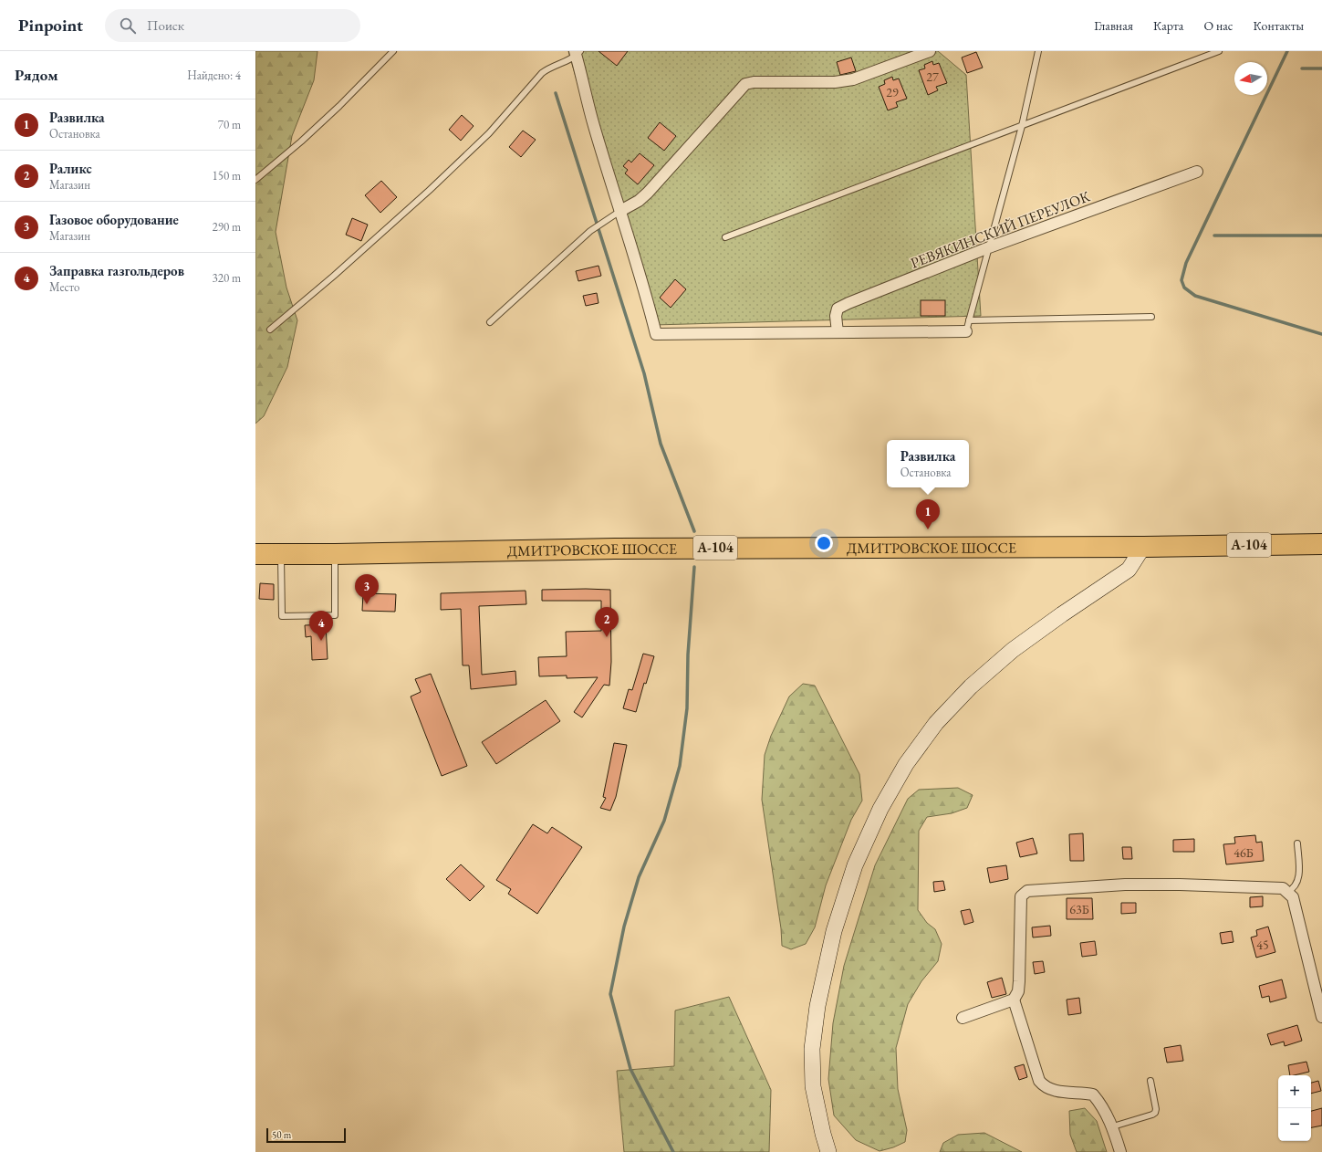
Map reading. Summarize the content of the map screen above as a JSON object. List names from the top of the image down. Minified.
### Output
{"streets":{"highway":["А-104","ДМИТРОВСКОЕ ШОССЕ"],"street":["РЕВЯКИНСКИЙ ПЕРЕУЛОК"]},"house_numbers":["27","29","46Б","63Б","45"],"scale_bar":"50 m","north":"left","page":{"header":"Pinpoint","search":"Поиск","nav":["Главная","Карта","О нас","Контакты"],"heading":["Рядом","Найдено: 4"],"list":[{"mark":"1","name":"Развилка","note":"Остановка","value":"70 m"},{"mark":"2","name":"Раликс","note":"Магазин","value":"150 m"},{"mark":"3","name":"Газовое оборудование","note":"Магазин","value":"290 m"},{"mark":"4","name":"Заправка газгольдеров","note":"Место","value":"320 m"}],"popup":["Развилка","Остановка"],"pins":["1","3","2","4"],"map_buttons":["+","−"],"scale":"50 m"}}
